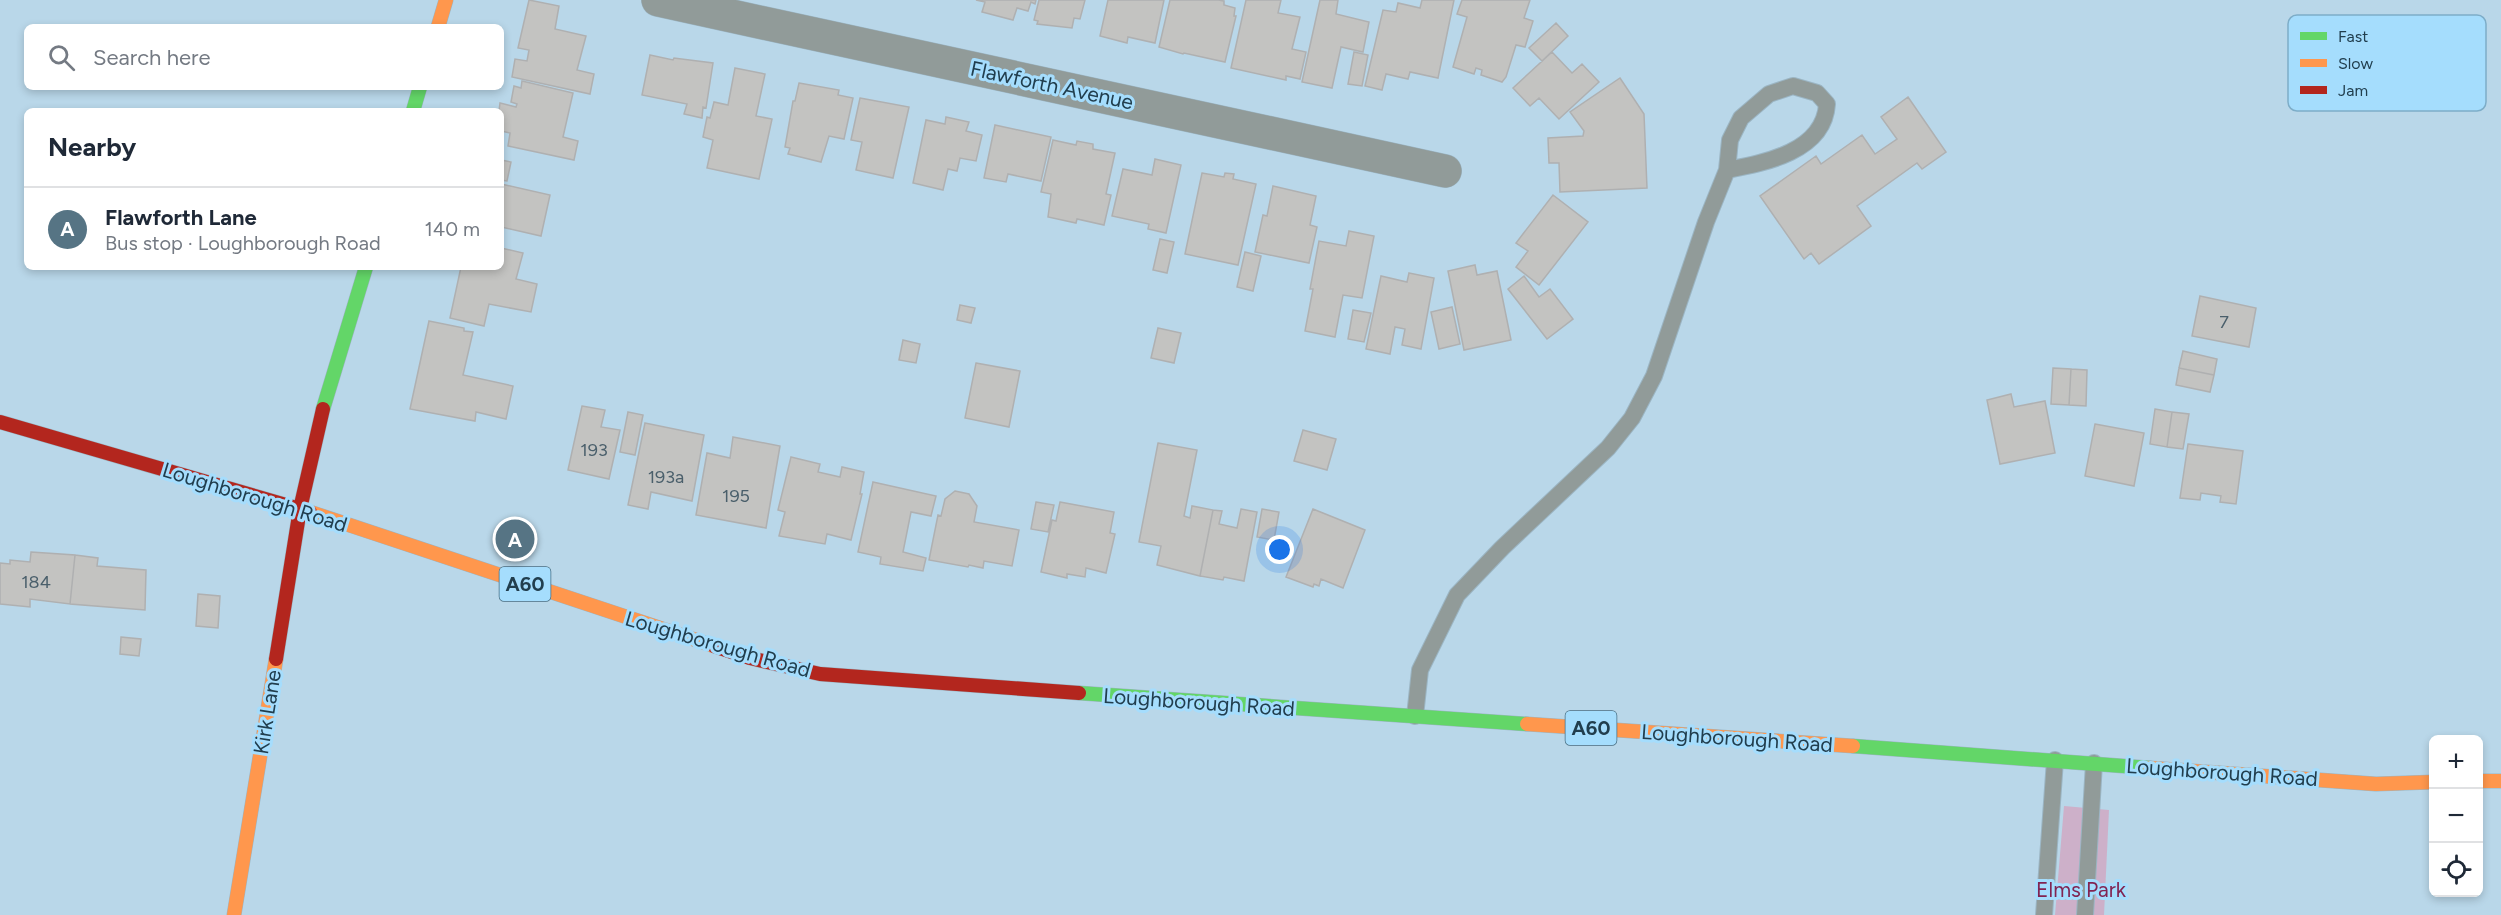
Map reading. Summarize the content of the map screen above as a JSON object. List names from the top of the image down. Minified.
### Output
{"streets":{"main road":["Loughborough Road","A60","Kirk Lane"],"street":["Flawforth Avenue"]},"crossings":[["Loughborough Road","Kirk Lane"]],"parks":["Elms Park"],"house_numbers":["7","193","193a","195","184"],"legend":["Fast","Slow","Jam"],"page":{"search":"Search here","heading":"Nearby","list":[{"mark":"A","name":"Flawforth Lane","note":"Bus stop · Loughborough Road","value":"140 m"}],"pins":"A","map_buttons":["+","−"]}}
